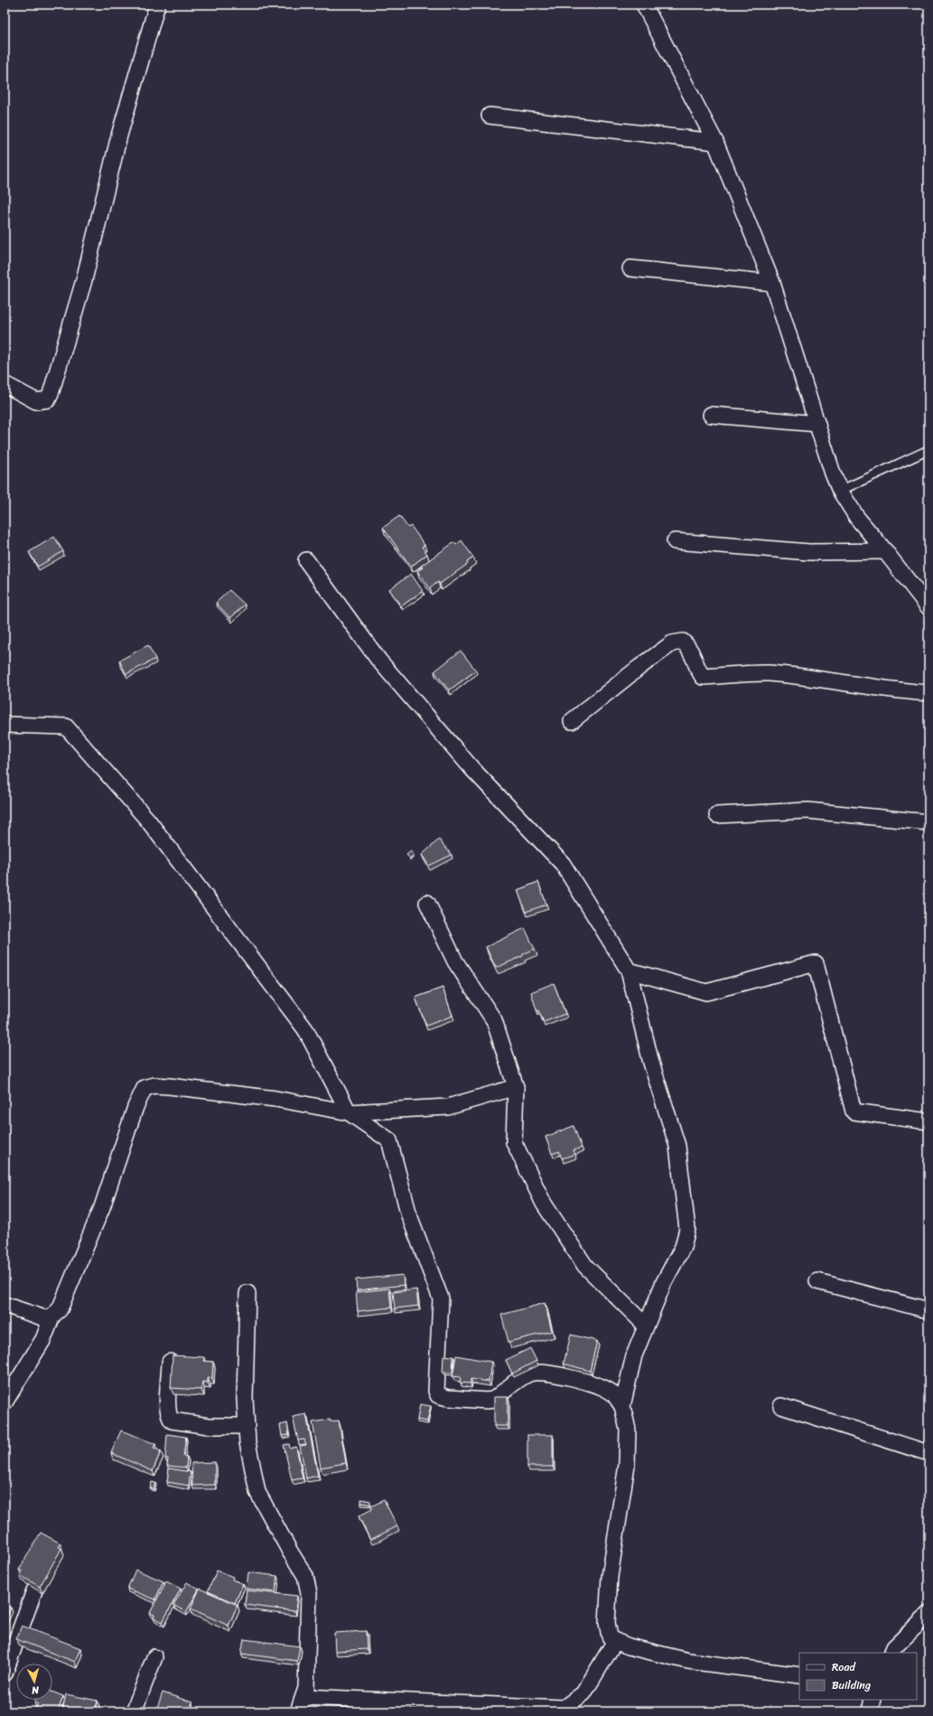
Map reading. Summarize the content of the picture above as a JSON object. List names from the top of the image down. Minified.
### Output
{"legend":["Road","Building"],"north":"bottom"}
